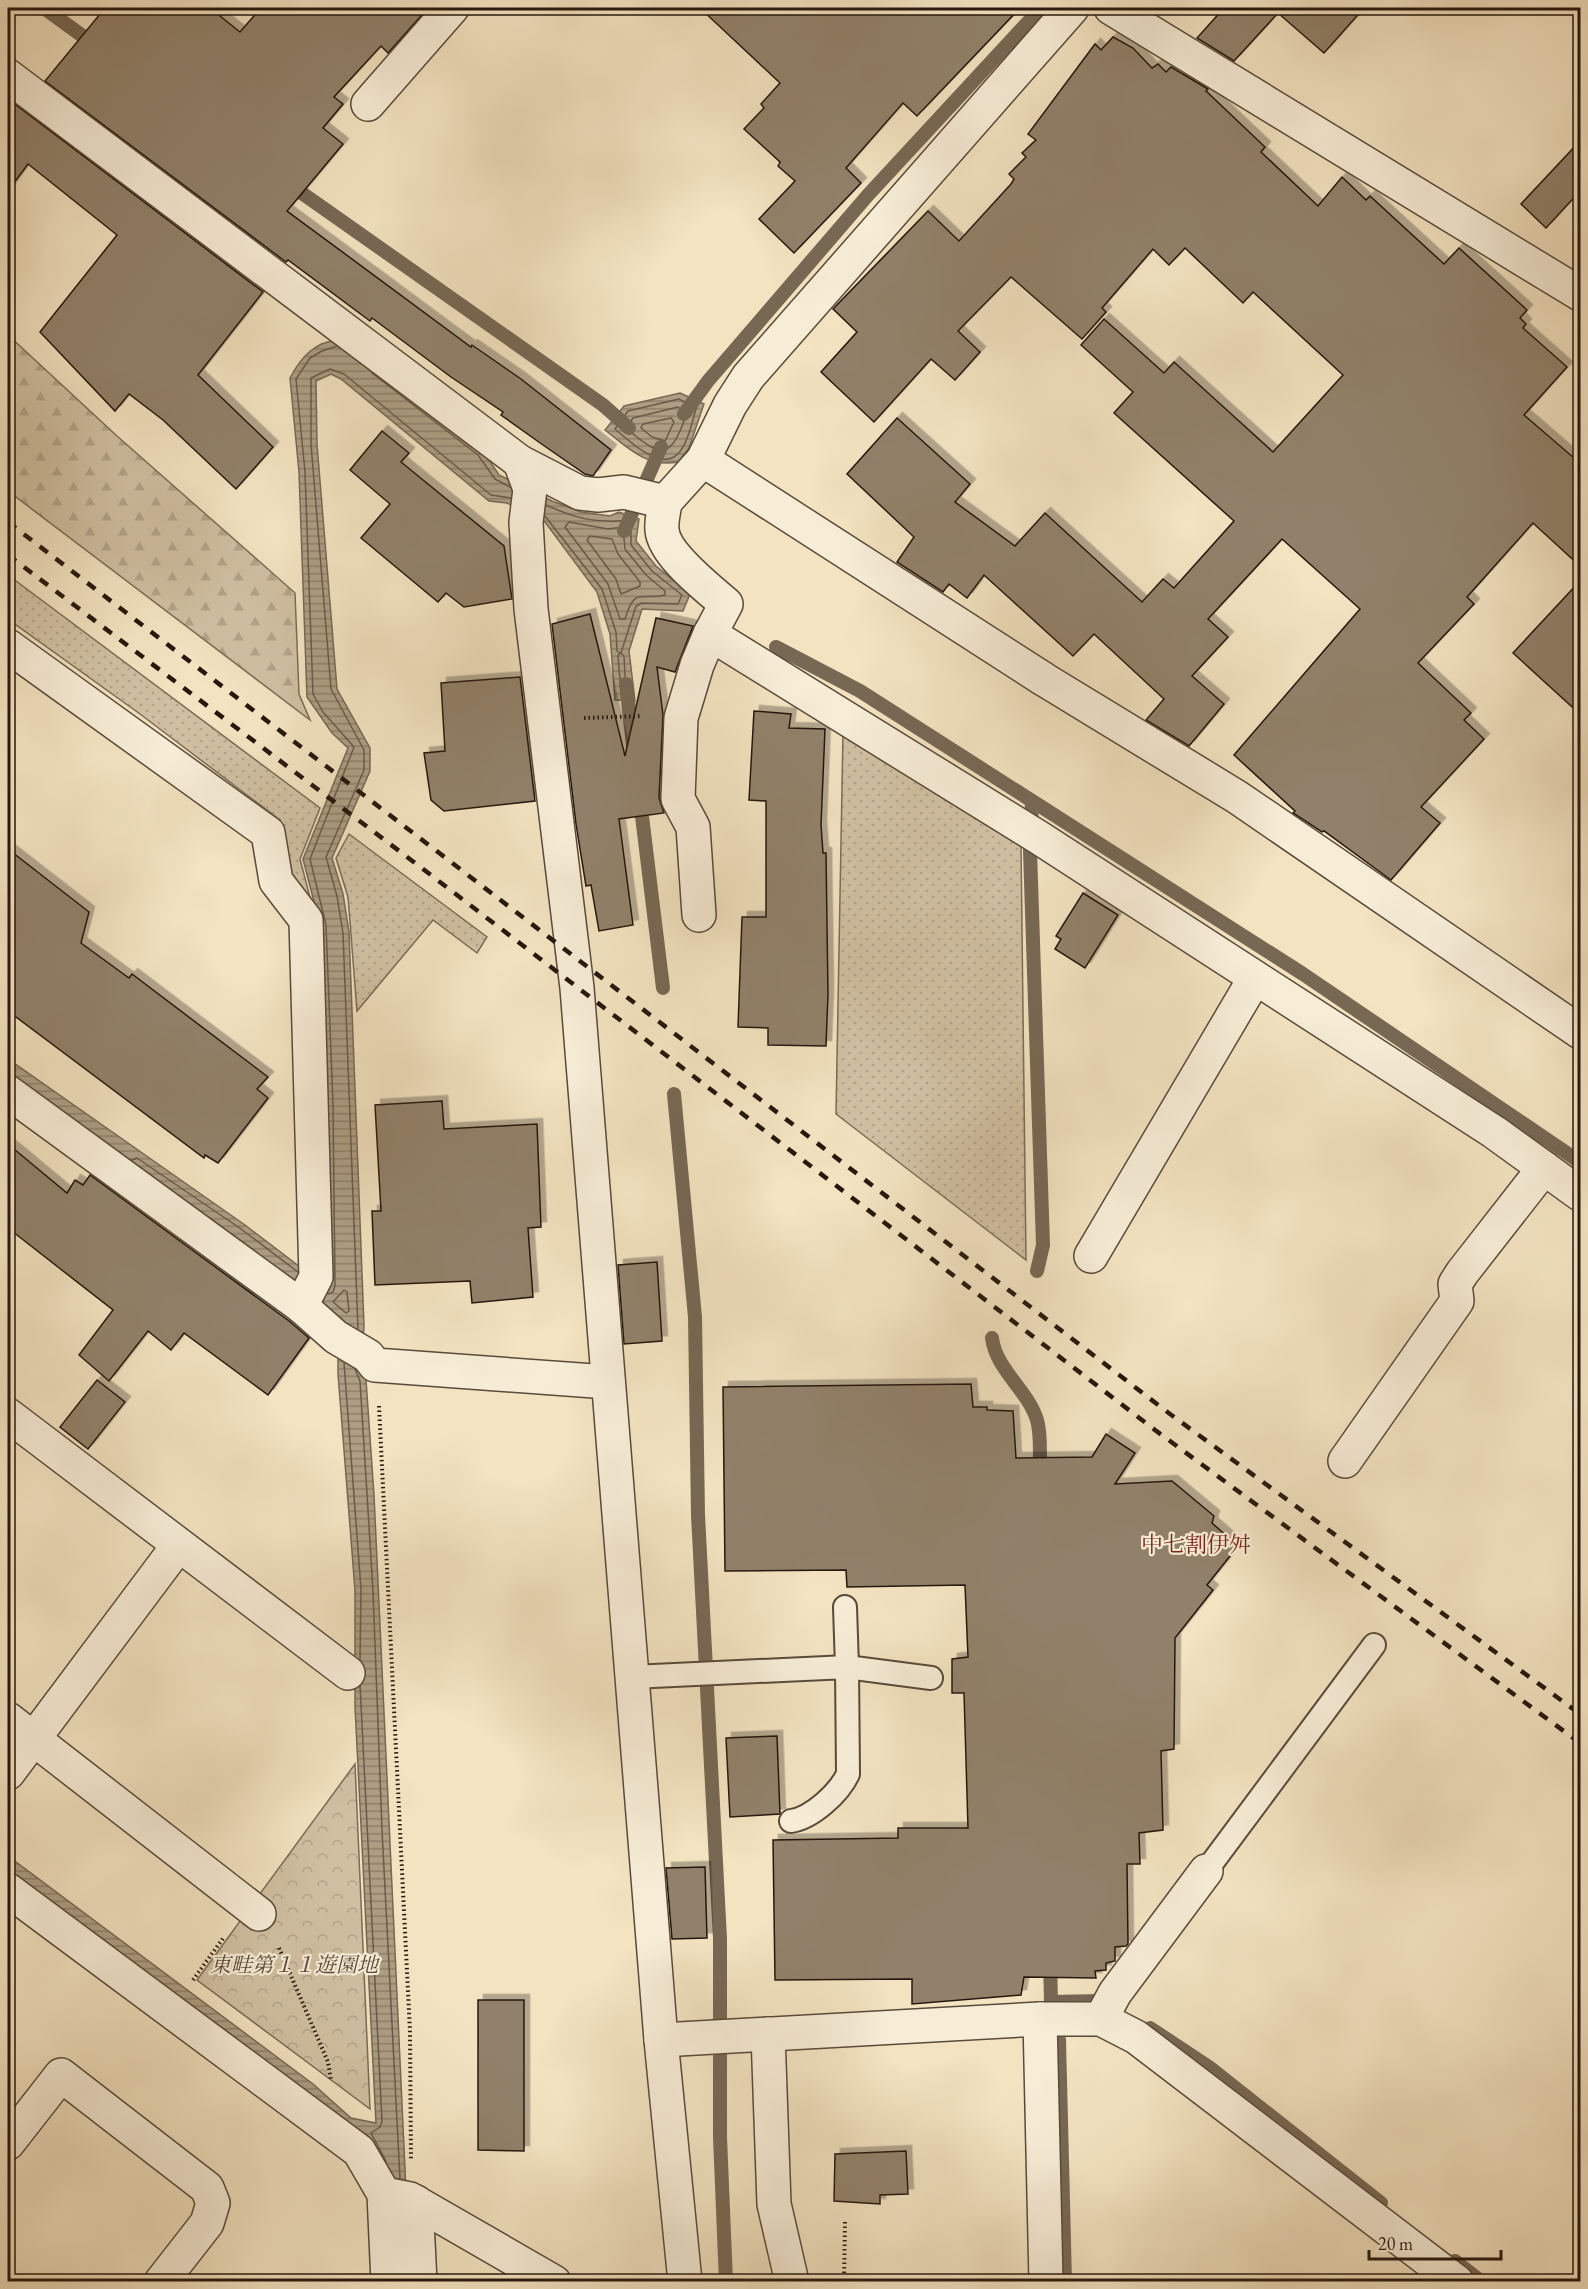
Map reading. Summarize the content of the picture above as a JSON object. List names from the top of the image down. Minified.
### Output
{"districts":["中七割伊舛"],"parks":["東畦第１１遊園地"],"scale_bar":"20 m"}
